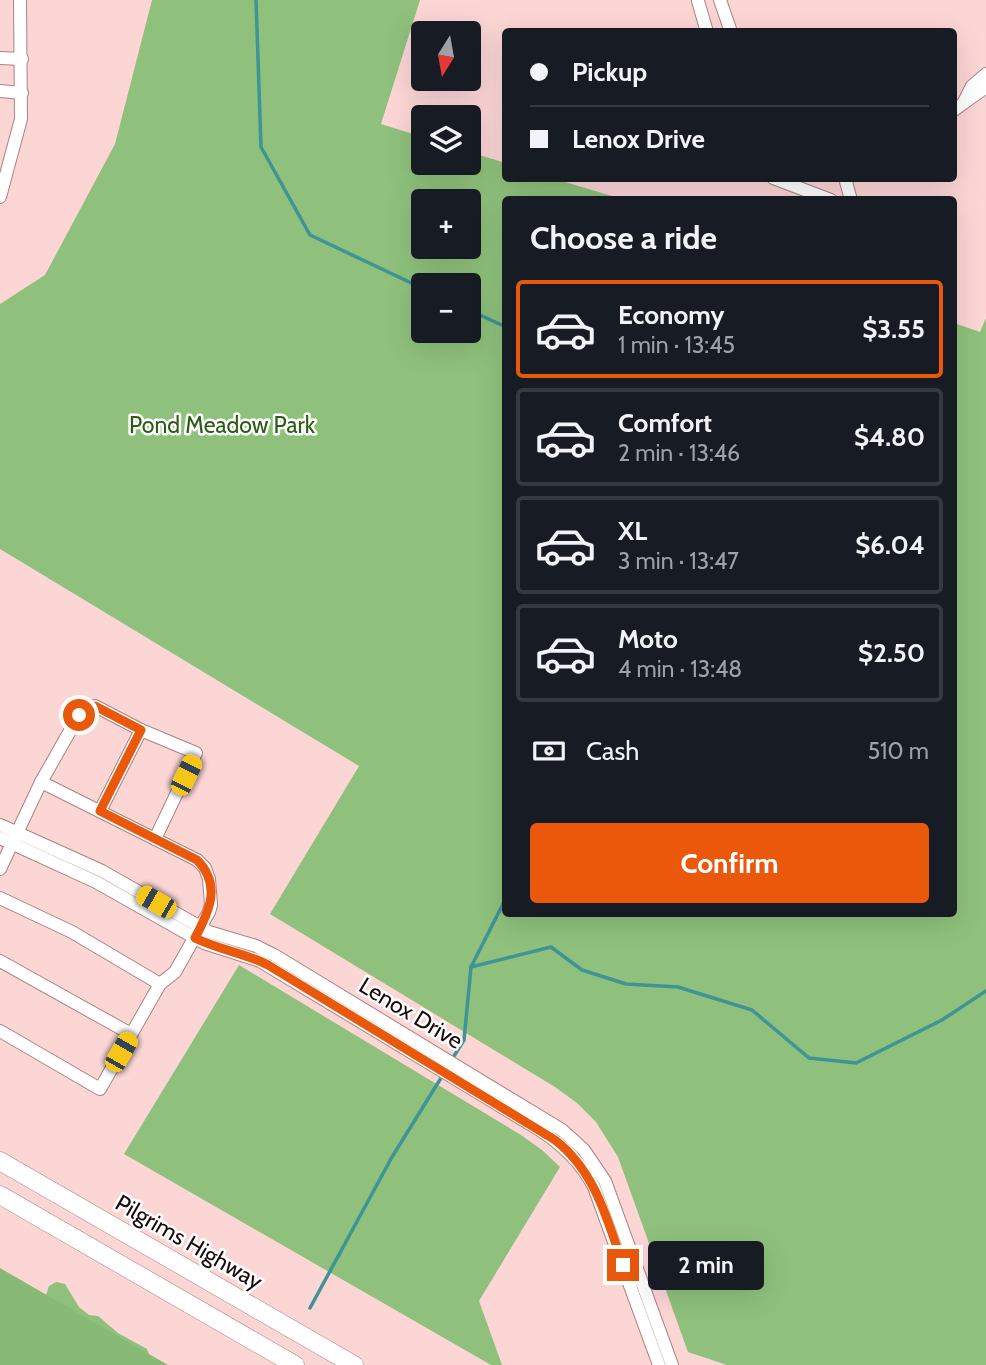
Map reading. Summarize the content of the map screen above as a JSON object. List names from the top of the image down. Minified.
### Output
{"streets":{"highway":["Pilgrims Highway"],"street":["Lenox Drive"]},"parks":["Pond Meadow Park"],"north":"bottom","page":{"map_buttons":["+","−"],"banner":["Pickup","Lenox Drive"],"heading":"Choose a ride","list":[{"name":"Economy","note":"1 min · 13:45","value":"$3.55"},{"name":"Comfort","note":"2 min · 13:46","value":"$4.80"},{"name":"XL","note":"3 min · 13:47","value":"$6.04"},{"name":"Moto","note":"4 min · 13:48","value":"$2.50"}],"pay":["Cash","510 m"],"buttons":"Confirm","bubble":"2 min"}}
